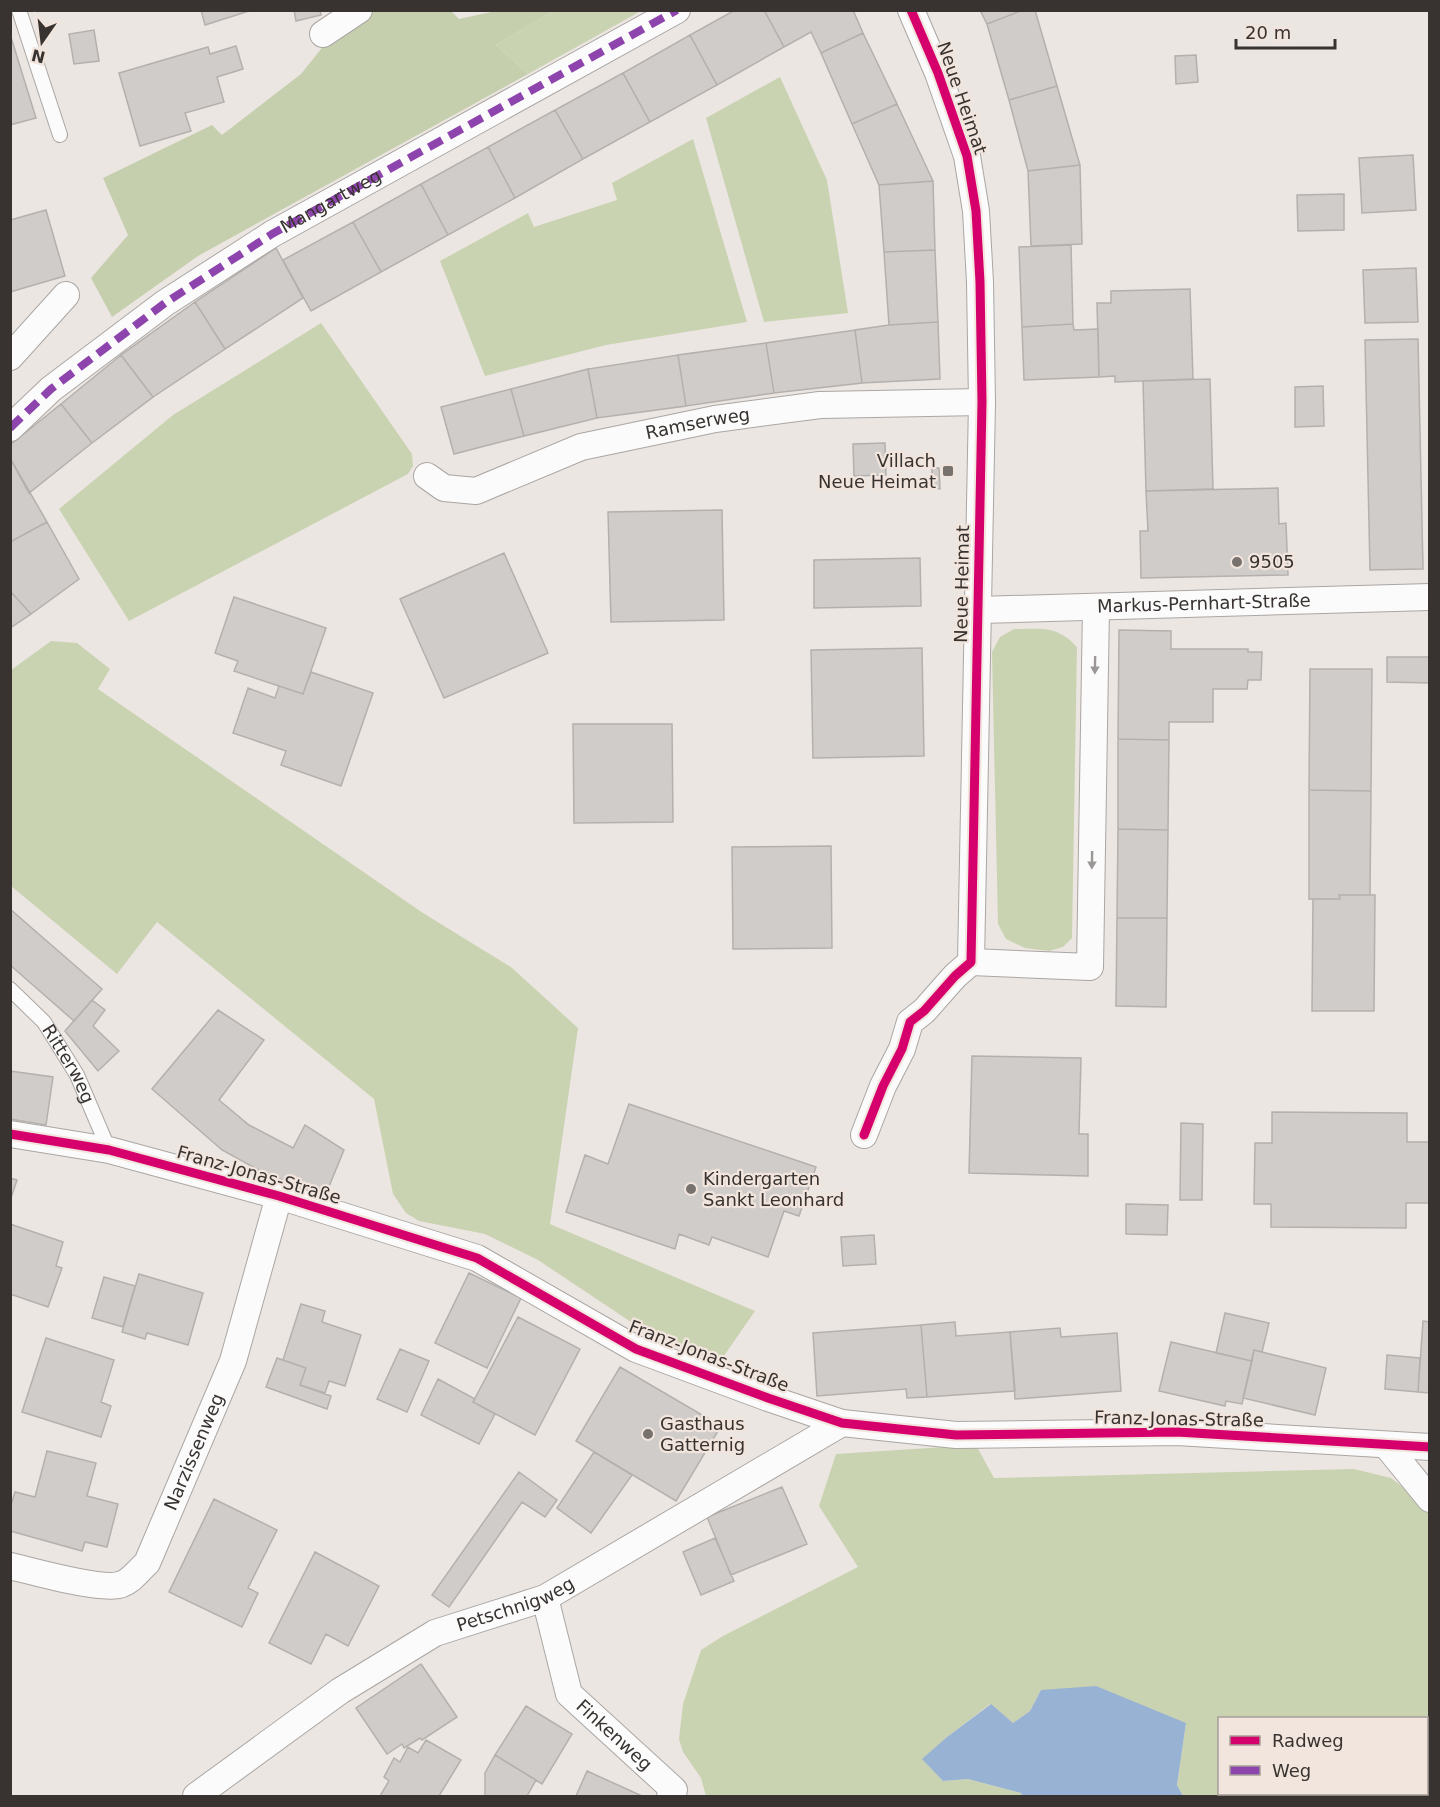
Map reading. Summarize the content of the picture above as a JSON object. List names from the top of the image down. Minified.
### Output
{"streets":{"street":["Neue Heimat","Mangartweg","Ramserweg","Markus-Pernhart-Straße","Franz-Jonas-Straße","Narzissenweg","Petschnigweg","Finkenweg"],"lane":["Ritterweg"]},"crossings":[["Neue Heimat","Ramserweg"],["Neue Heimat","Markus-Pernhart-Straße"],["Ritterweg","Franz-Jonas-Straße"],["Franz-Jonas-Straße","Narzissenweg"],["Franz-Jonas-Straße","Petschnigweg"],["Petschnigweg","Finkenweg"]],"places":{"transit":["Villach Neue Heimat"],"other":["9505","Kindergarten Sankt Leonhard","Gasthaus Gatternig"]},"legend":["Radweg","Weg"],"scale_bar":"20 m","north":"bottom"}
